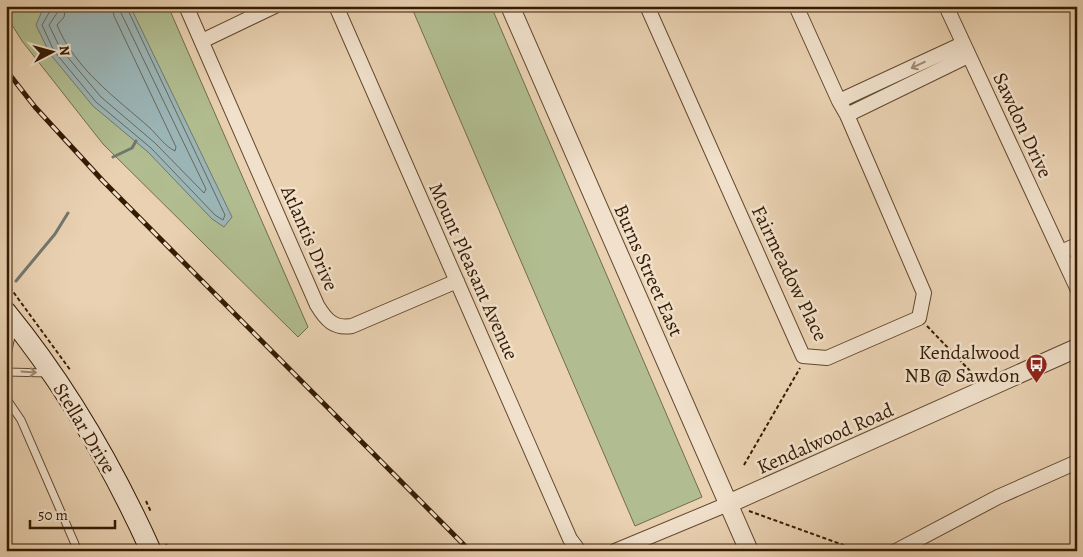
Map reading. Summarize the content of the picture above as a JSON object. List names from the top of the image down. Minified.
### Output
{"streets":{"main road":["Stellar Drive"],"street":["Sawdon Drive","Atlantis Drive","Burns Street East","Mount Pleasant Avenue","Fairmeadow Place","Kendalwood Road"]},"crossings":[["Atlantis Drive","Mount Pleasant Avenue"],["Burns Street East","Kendalwood Road"]],"places":{"bus stop":["Kendalwood NB @ Sawdon"]},"scale_bar":"50 m","north":"right"}
